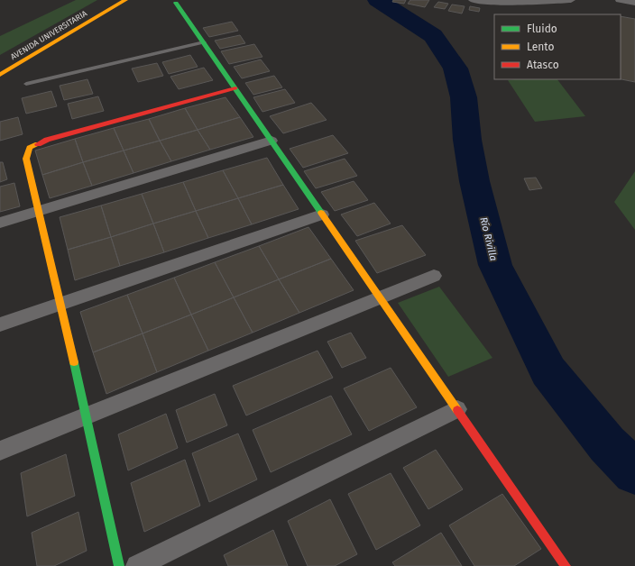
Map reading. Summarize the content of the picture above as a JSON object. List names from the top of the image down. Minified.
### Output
{"streets":{"main road":["AVENIDA UNIVERSITARIA"]},"water":["Río Rivilla"],"legend":["Fluido","Lento","Atasco"]}
